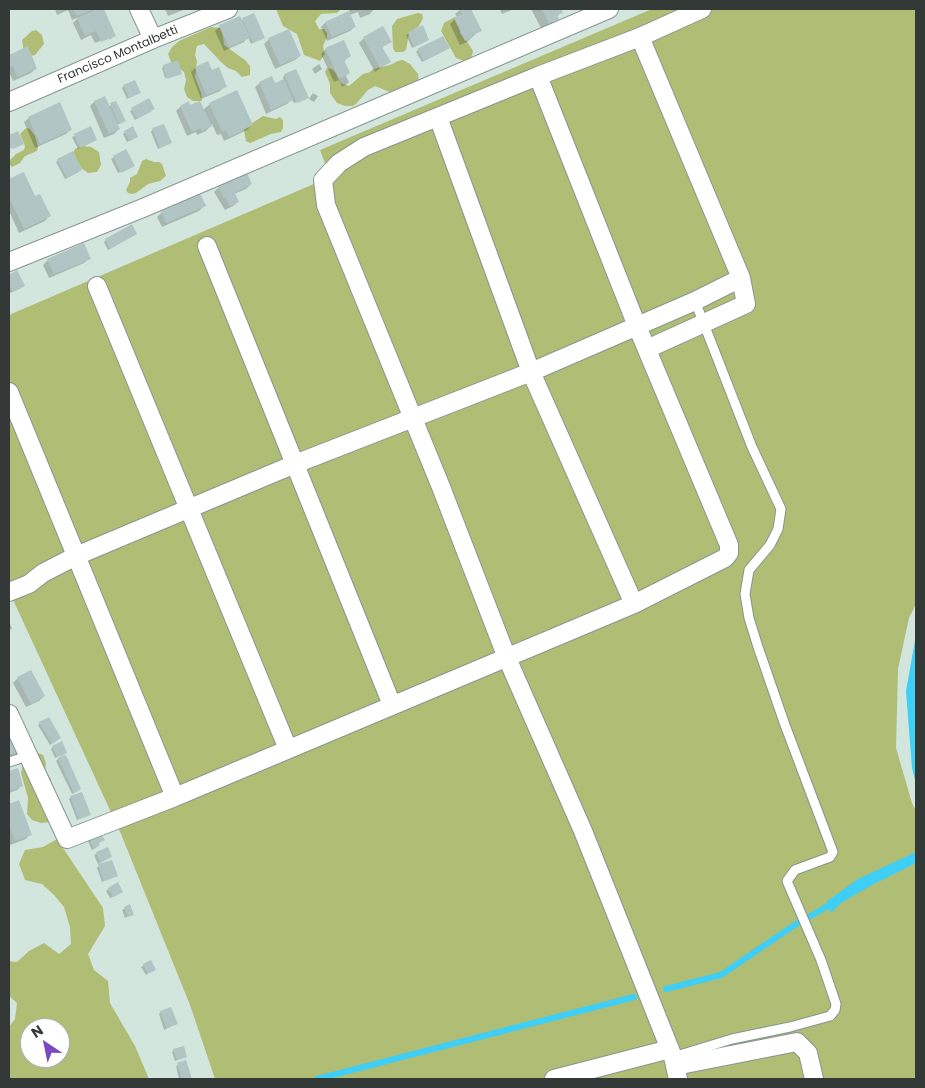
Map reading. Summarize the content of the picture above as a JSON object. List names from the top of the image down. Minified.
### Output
{"streets":{"street":["Francisco Montalbetti"]},"north":"top left"}
